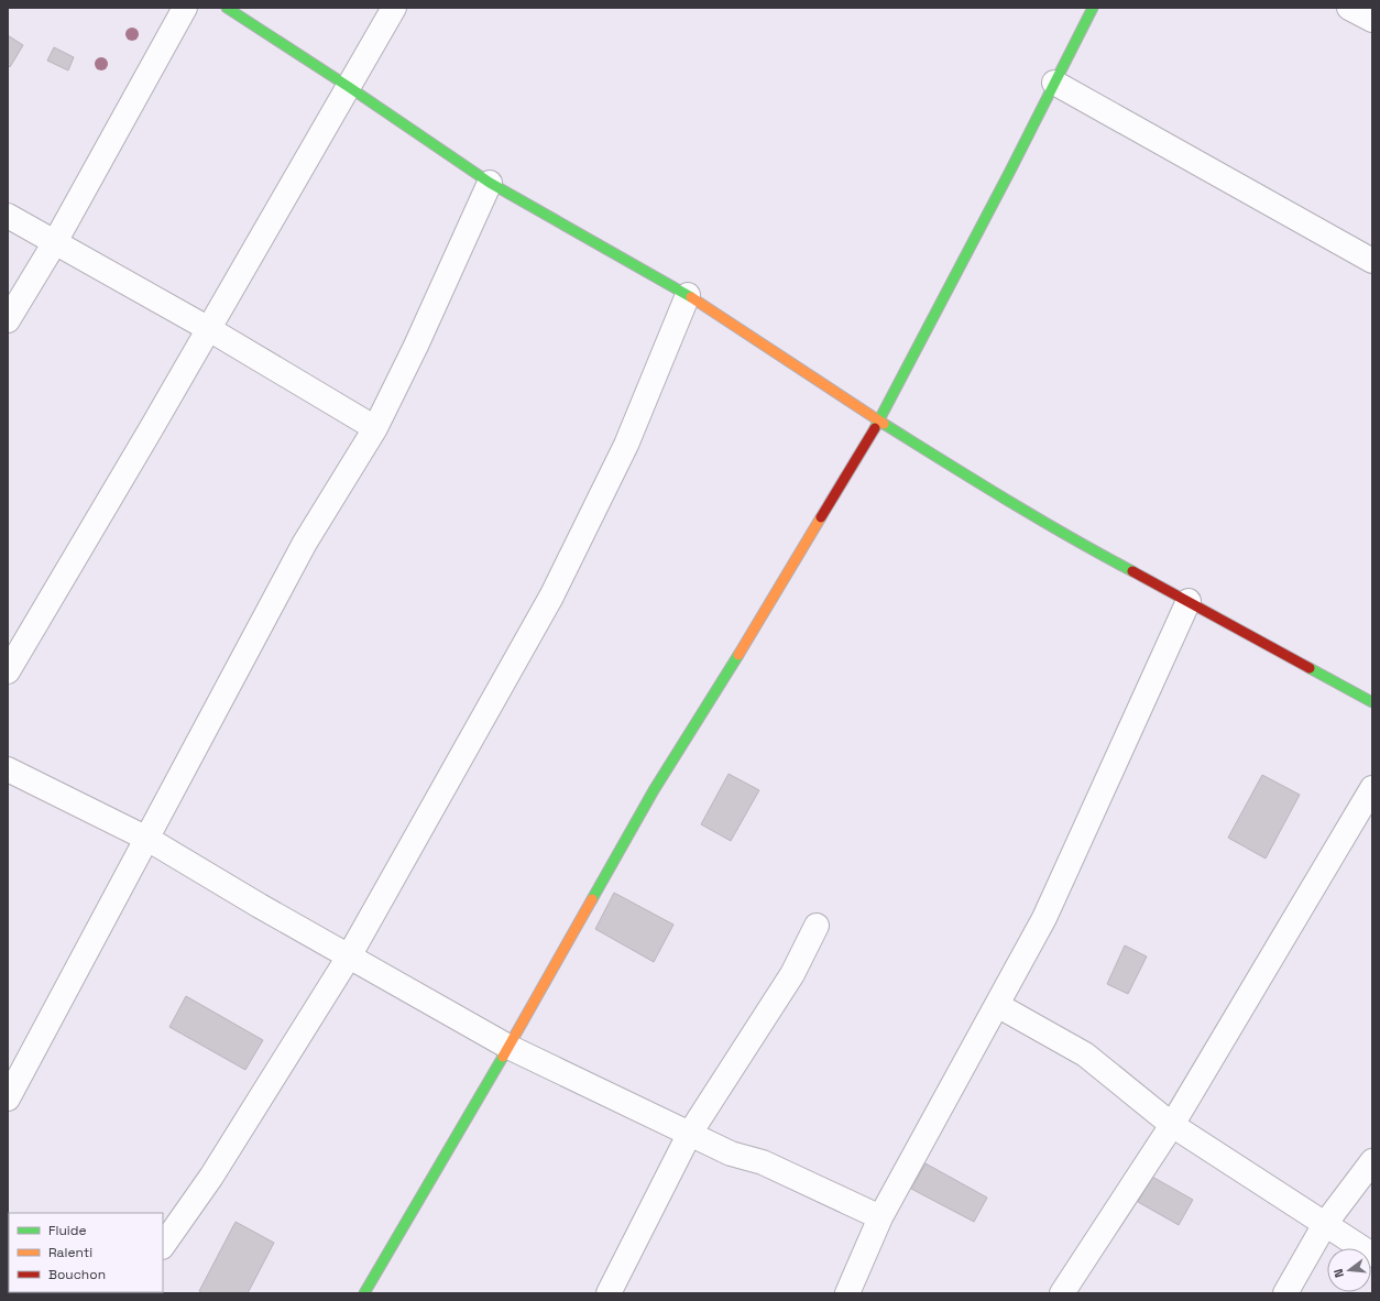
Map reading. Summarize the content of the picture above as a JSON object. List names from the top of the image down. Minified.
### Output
{"legend":["Fluide","Ralenti","Bouchon"],"north":"left"}
